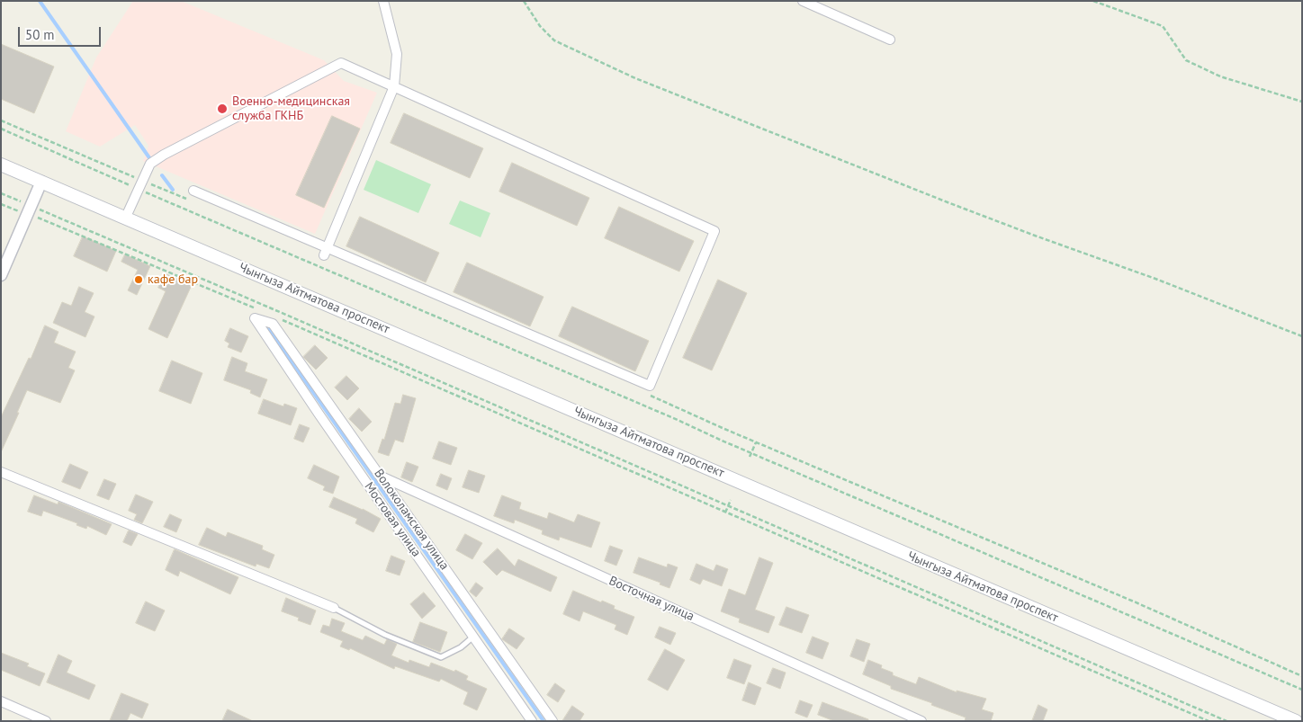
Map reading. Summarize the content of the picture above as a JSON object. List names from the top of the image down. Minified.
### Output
{"streets":{"main road":["Чынгыза Айтматова проспект"],"street":["Мостовая улица","Волоколамская улица","Восточная улица"]},"crossings":[["Мостовая улица","Волоколамская улица"],["Волоколамская улица","Восточная улица"]],"places":["Военно-медицинская служба ГКНБ","кафе бар"],"scale_bar":"50 m"}
